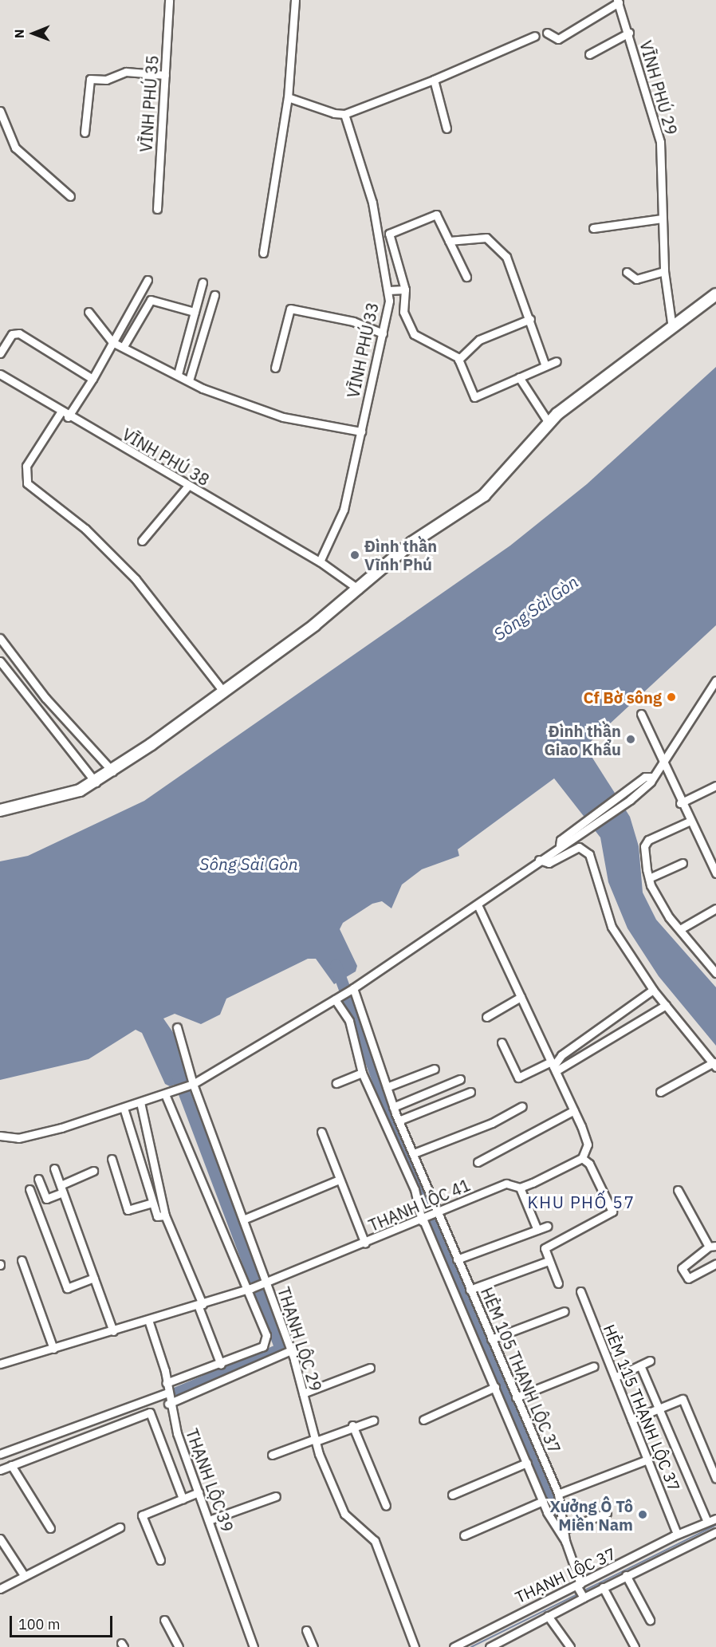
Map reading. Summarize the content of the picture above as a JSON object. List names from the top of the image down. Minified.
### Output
{"streets":{"street":["VĨNH PHÚ 29","VĨNH PHÚ 35","VĨNH PHÚ 33","VĨNH PHÚ 38","THẠNH LỘC 41","THẠNH LỘC 29","HẺM 105 THẠNH LỘC 37","HẺM 115 THẠNH LỘC 37","THẠNH LỘC 39","THẠNH LỘC 37"]},"crossings":[["VĨNH PHÚ 33","VĨNH PHÚ 38"],["THẠNH LỘC 41","THẠNH LỘC 29"],["THẠNH LỘC 41","HẺM 105 THẠNH LỘC 37"],["THẠNH LỘC 41","THẠNH LỘC 39"],["HẺM 115 THẠNH LỘC 37","THẠNH LỘC 37"]],"districts":["KHU PHỐ 57"],"water":["Sông Sài Gòn"],"places":["Đình thần Vĩnh Phú","Cf Bờ sông","Đình thần Giao Khẩu","Xưởng Ô Tô Miền Nam"],"scale_bar":"100 m","north":"left"}
